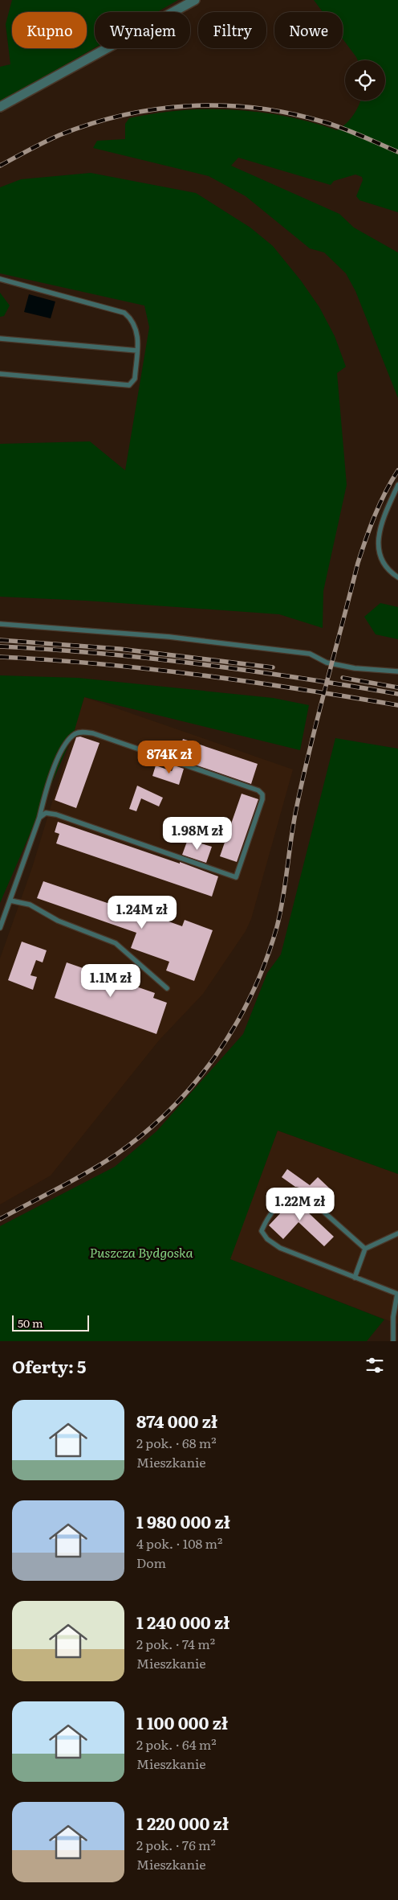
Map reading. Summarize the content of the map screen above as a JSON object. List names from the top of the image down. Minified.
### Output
{"parks":["Puszcza Bydgoska"],"scale_bar":"50 m","page":{"chip":["Kupno","Wynajem","Filtry","Nowe"],"price":["874K zł","1.98M zł","1.24M zł","1.1M zł","1.22M zł"],"scale":"50 m","heading":"Oferty: 5","list":[{"name":"874 000 zł","note":"2 pok. · 68 m² · Mieszkanie"},{"name":"1 980 000 zł","note":"4 pok. · 108 m² · Dom"},{"name":"1 240 000 zł","note":"2 pok. · 74 m² · Mieszkanie"},{"name":"1 100 000 zł","note":"2 pok. · 64 m² · Mieszkanie"},{"name":"1 220 000 zł","note":"2 pok. · 76 m² · Mieszkanie"}]}}
